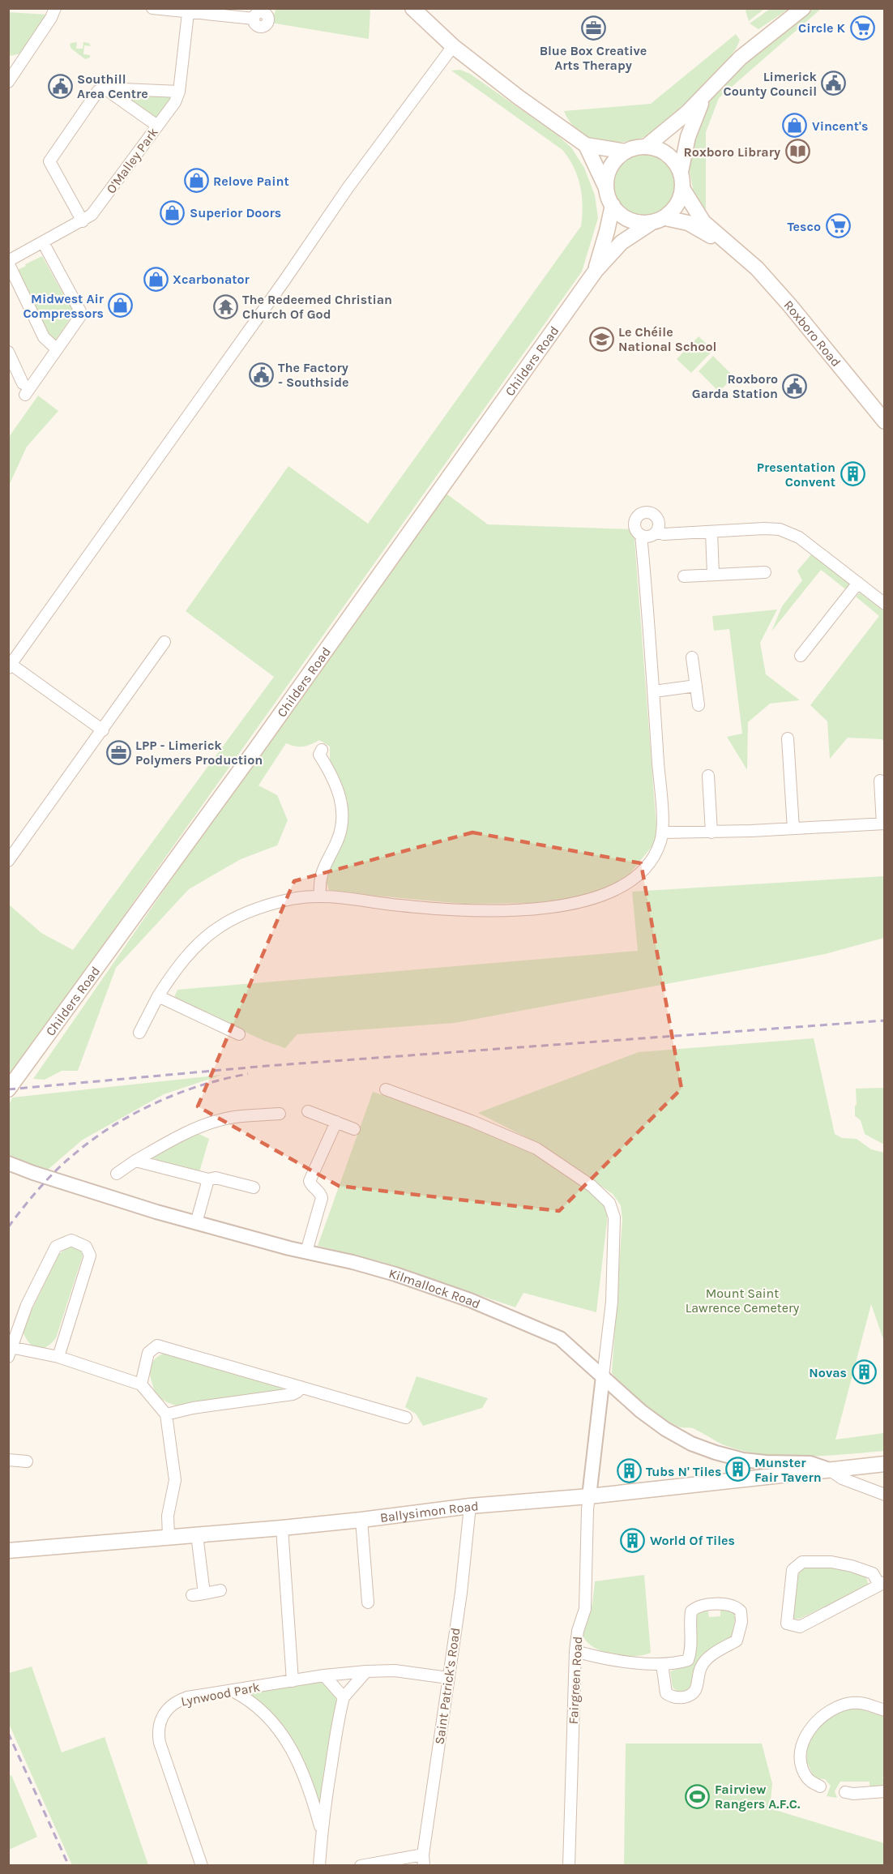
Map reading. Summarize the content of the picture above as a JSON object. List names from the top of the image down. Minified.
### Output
{"streets":{"main road":["Roxboro Road","Childers Road","Ballysimon Road"],"street":["O'Malley Park","Kilmallock Road","Fairgreen Road","Saint Patrick's Road","Lynwood Park"]},"crossings":[["Roxboro Road","Childers Road"],["Kilmallock Road","Ballysimon Road"],["Ballysimon Road","Fairgreen Road"],["Ballysimon Road","Saint Patrick's Road"],["Saint Patrick's Road","Lynwood Park"]],"parks":["Mount Saint Lawrence Cemetery"],"places":{"office":["Blue Box Creative Arts Therapy","LPP - Limerick Polymers Production"],"supermarket":["Circle K","Tesco"],"public building":["Limerick County Council","Southill Area Centre","The Factory - Southside","Roxboro Garda Station"],"shop":["Vincent's","Relove Paint","Superior Doors","Xcarbonator","Midwest Air Compressors"],"library":["Roxboro Library"],"temple":["The Redeemed Christian Church Of God"],"school or university":["Le Chéile National School"],"building":["Presentation Convent","Novas","Munster Fair Tavern","Tubs N' Tiles","World Of Tiles"],"sports":["Fairview Rangers A.F.C."]}}
